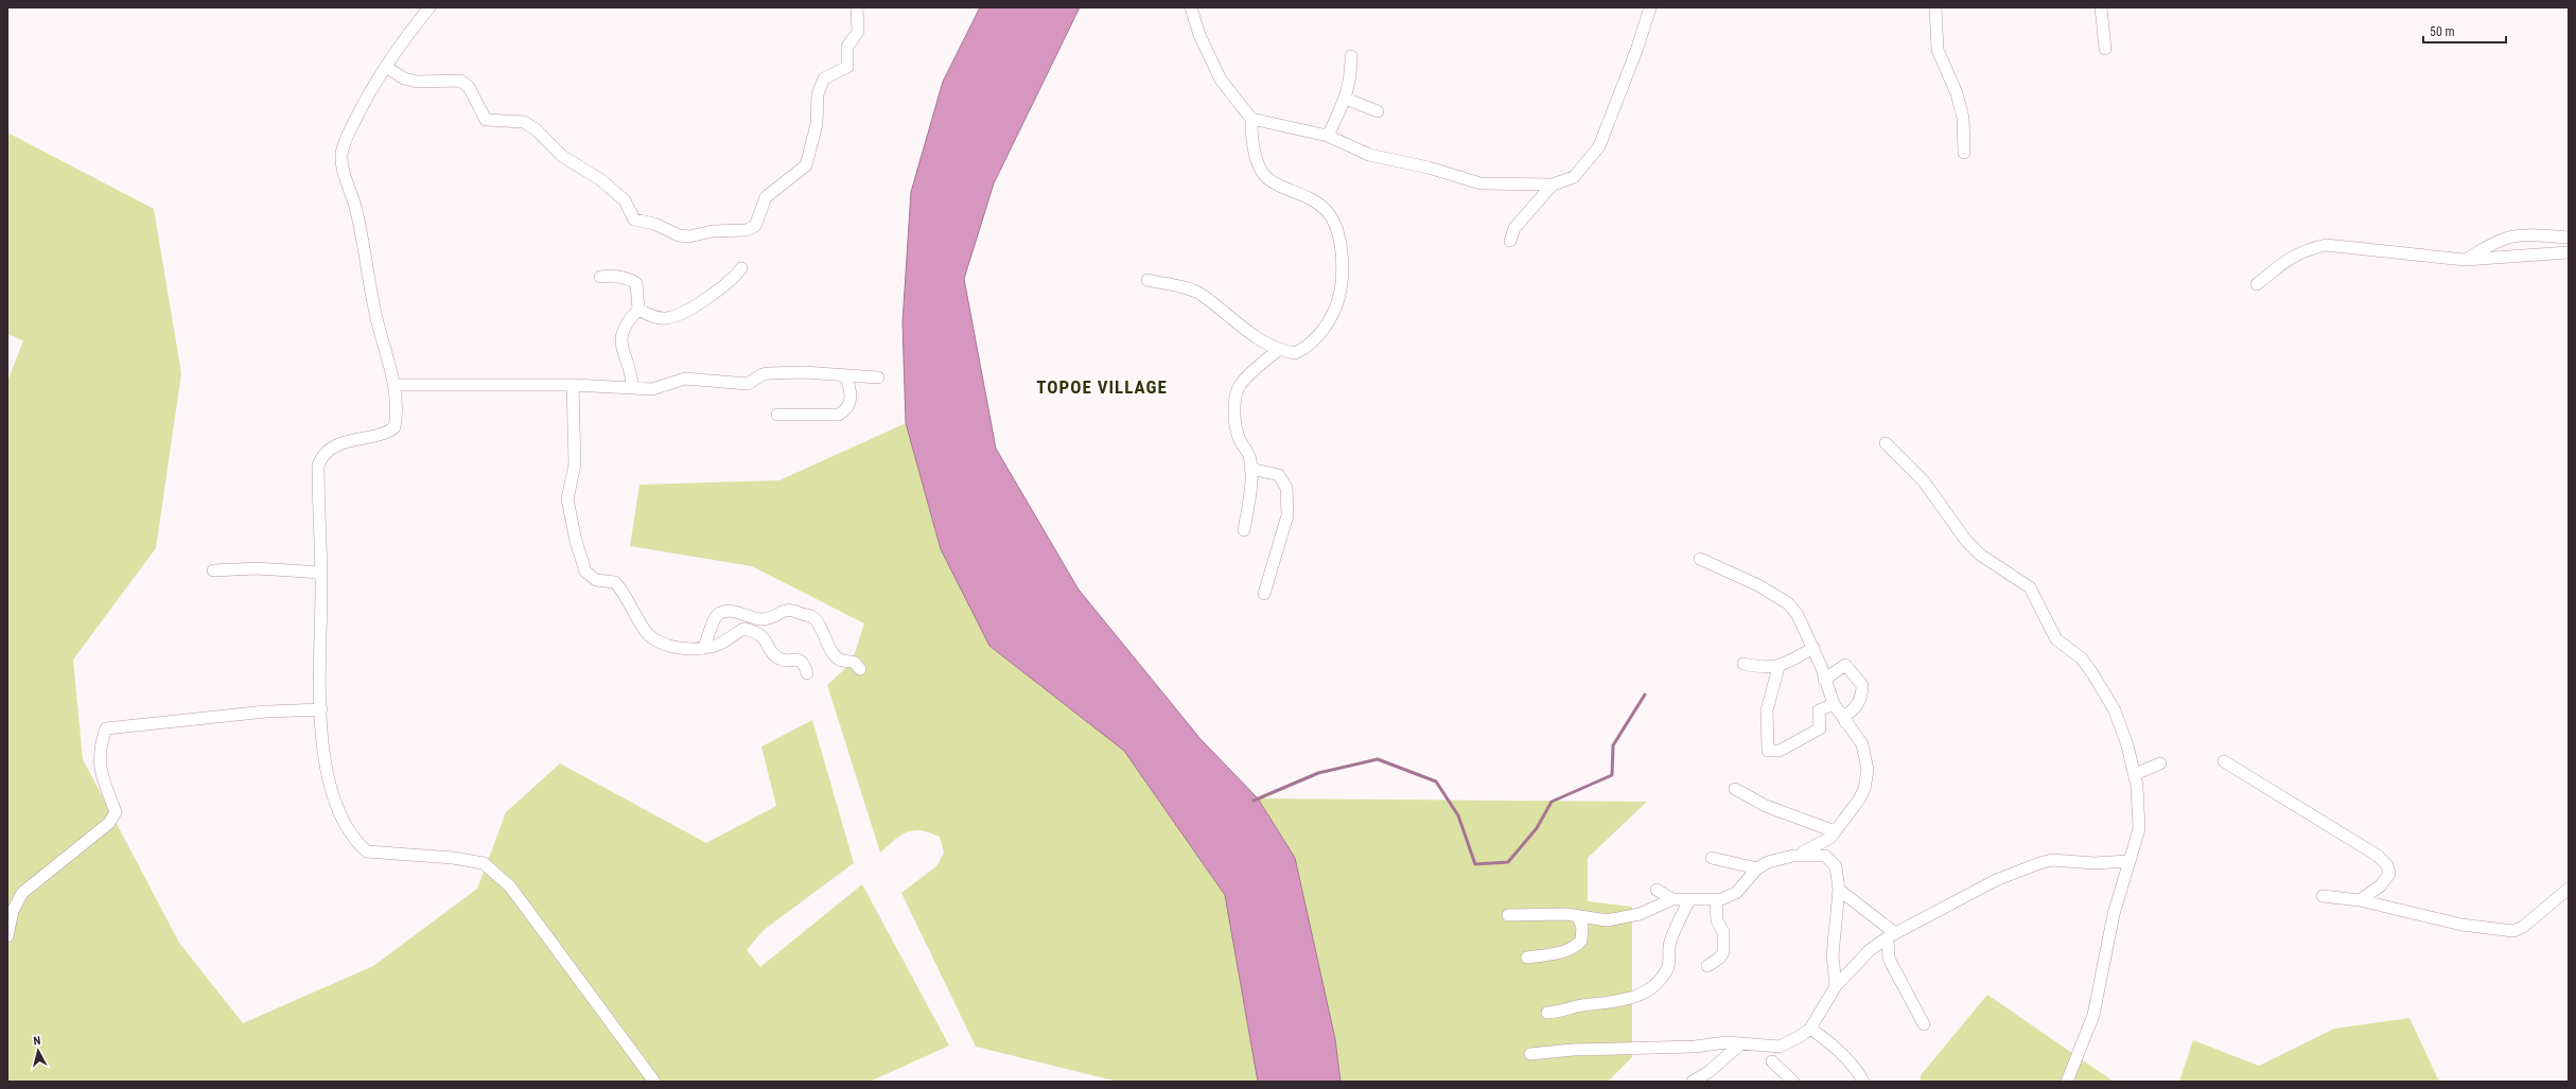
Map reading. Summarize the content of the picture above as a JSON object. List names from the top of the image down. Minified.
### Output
{"districts":["TOPOE VILLAGE"],"scale_bar":"50 m","north":"top"}
